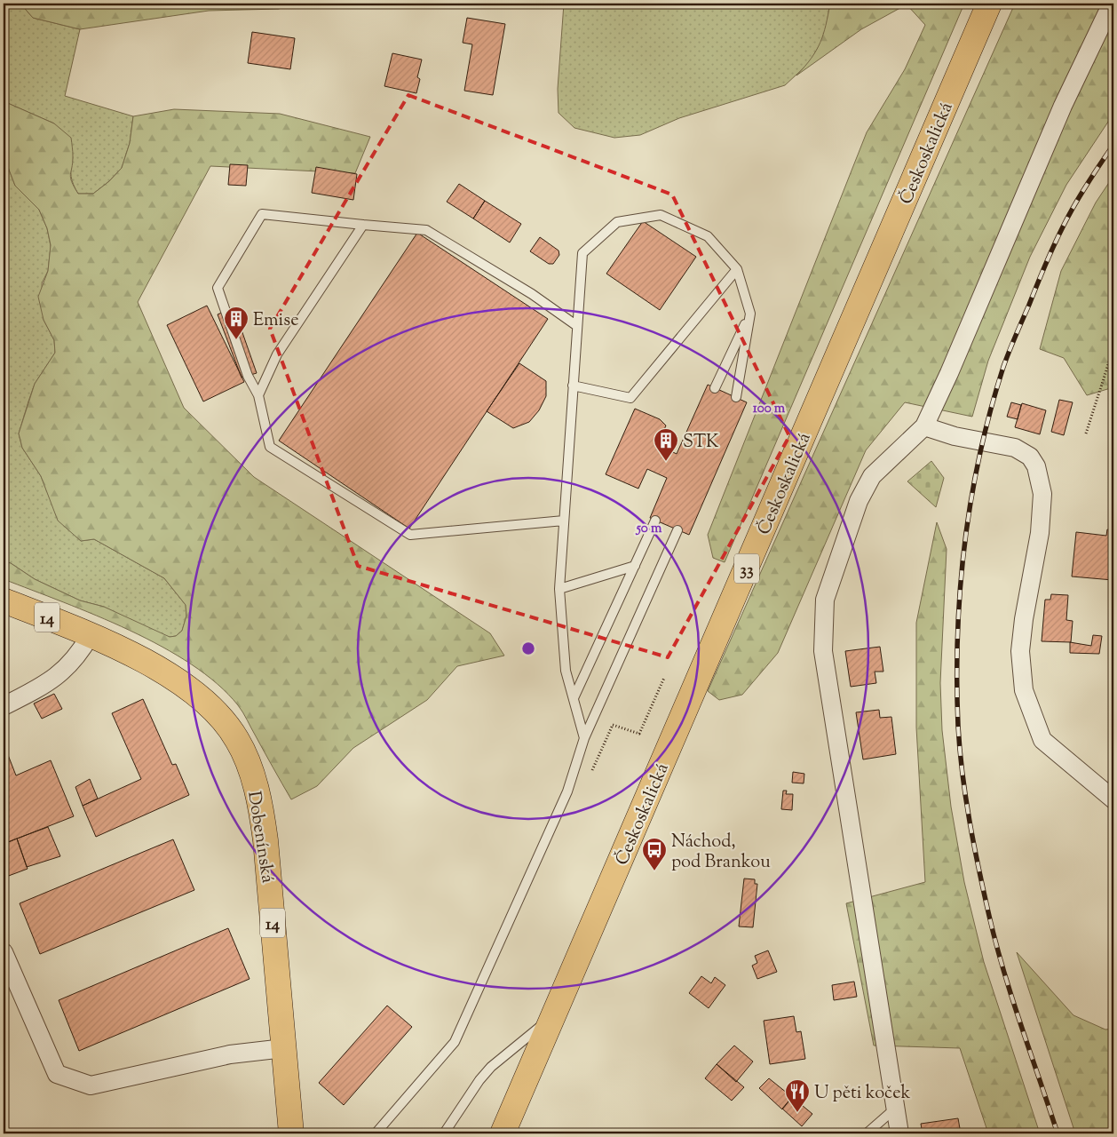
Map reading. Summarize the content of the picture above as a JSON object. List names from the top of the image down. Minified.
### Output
{"streets":{"main road":["Českoskalická","33","14","Dobenínská"]},"crossings":[["14","Dobenínská"]],"places":{"building":["Emise","STK"],"bus stop":["Náchod, pod Brankou"],"restaurant":["U pěti koček"]},"rings":["100 m","50 m"]}
